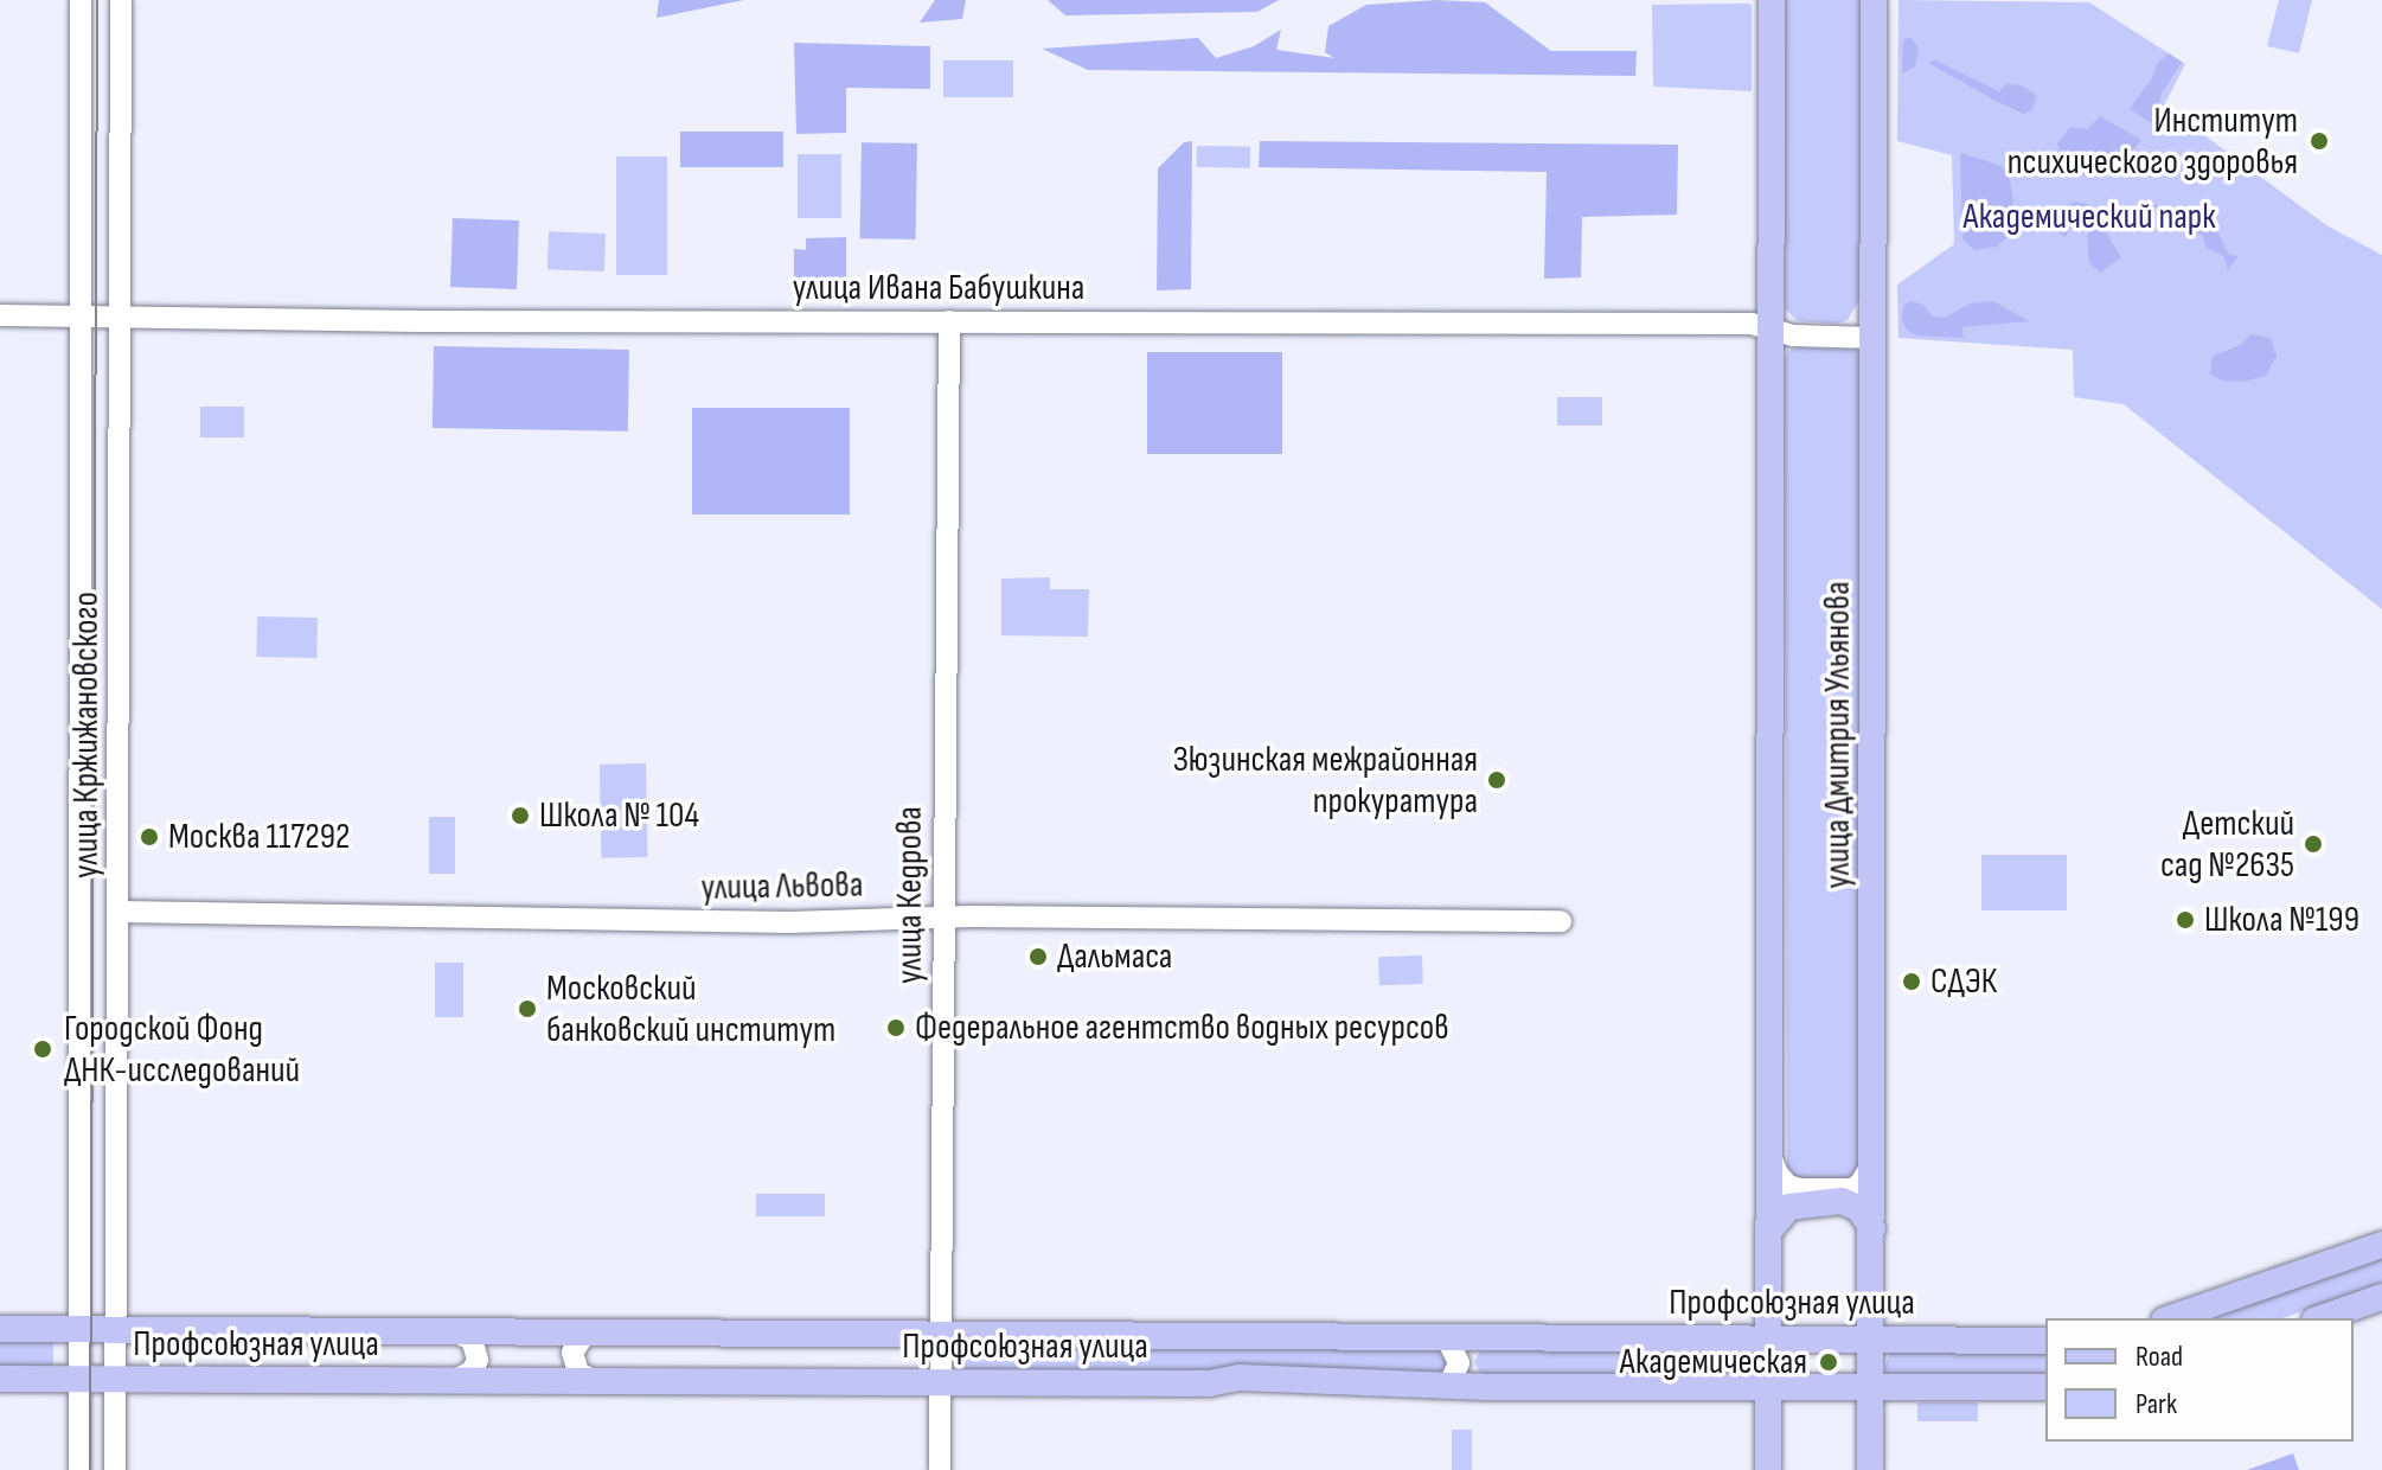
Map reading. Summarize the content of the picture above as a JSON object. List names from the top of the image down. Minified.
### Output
{"streets":{"main road":["улица Дмитрия Ульянова","Профсоюзная улица"],"street":["улица Ивана Бабушкина","улица Кржижановского","улица Львова","улица Кедрова"]},"crossings":[["улица Ивана Бабушкина","улица Кржижановского"],["улица Ивана Бабушкина","улица Дмитрия Ульянова"],["улица Ивана Бабушкина","улица Кедрова"],["улица Кржижановского","улица Львова"],["улица Кржижановского","Профсоюзная улица"],["улица Дмитрия Ульянова","Профсоюзная улица"],["улица Львова","улица Кедрова"],["улица Кедрова","Профсоюзная улица"]],"parks":["Академический парк"],"places":["Институт психического здоровья","Зюзинская межрайонная прокуратура","Школа № 104","Москва 117292","Детский сад №2635","Школа №199","Дальмаса","СДЭК","Московский банковский институт","Федеральное агентство водных ресурсов","Городской Фонд ДНК-исследований","Академическая"],"legend":["Road","Park"]}
